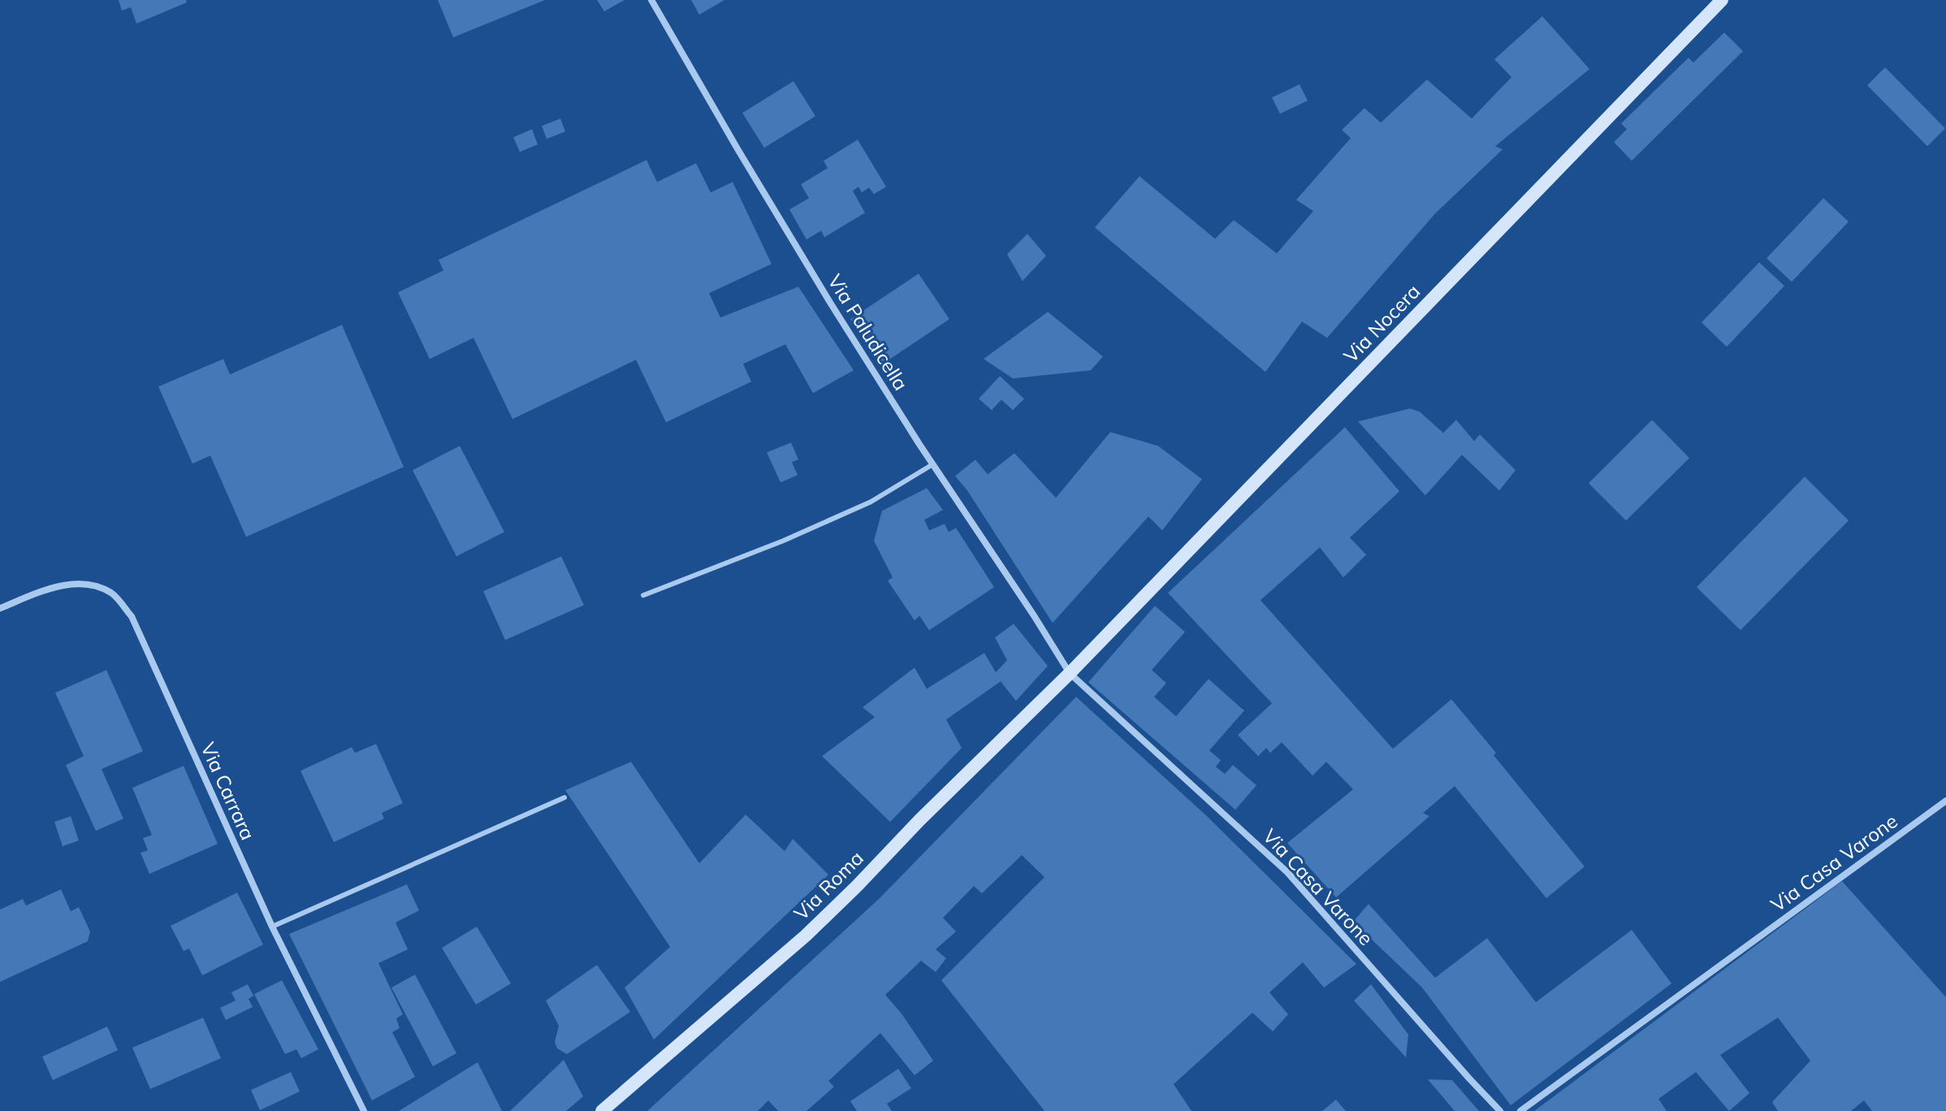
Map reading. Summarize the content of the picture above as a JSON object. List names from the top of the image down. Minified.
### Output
{"streets":{"main road":["Via Nocera","Via Roma"],"street":["Via Paludicella","Via Carrara","Via Casa Varone"]},"crossings":[["Via Nocera","Via Paludicella"],["Via Nocera","Via Casa Varone"],["Via Nocera","Via Roma"],["Via Paludicella","Via Casa Varone"],["Via Paludicella","Via Roma"],["Via Casa Varone","Via Roma"]]}
